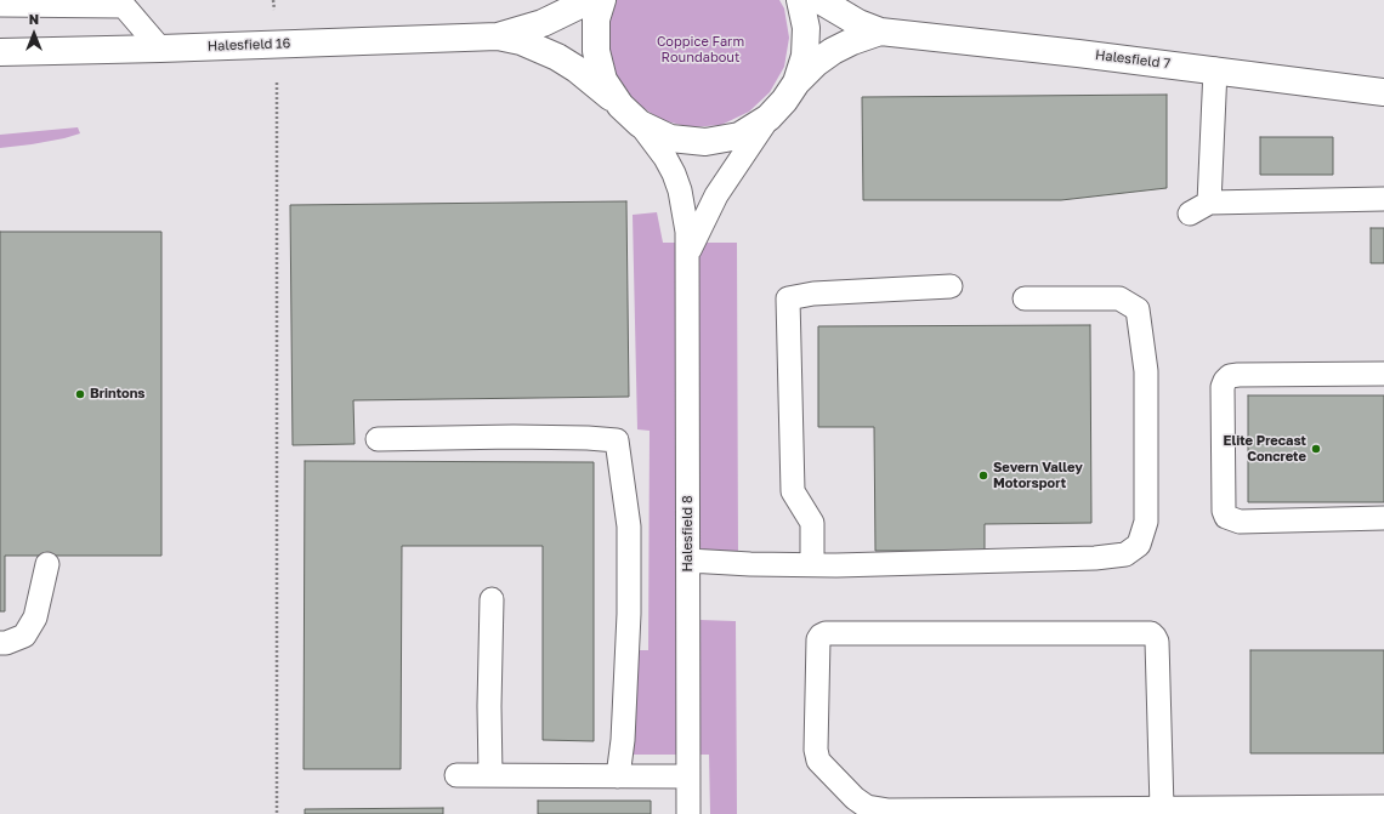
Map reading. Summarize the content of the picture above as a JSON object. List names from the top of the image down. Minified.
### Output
{"streets":{"main road":["Halesfield 16","Halesfield 7"],"street":["Halesfield 8"]},"crossings":[["Halesfield 16","Halesfield 8"]],"parks":["Coppice Farm Roundabout"],"places":["Brintons","Elite Precast Concrete","Severn Valley Motorsport"],"north":"top"}
